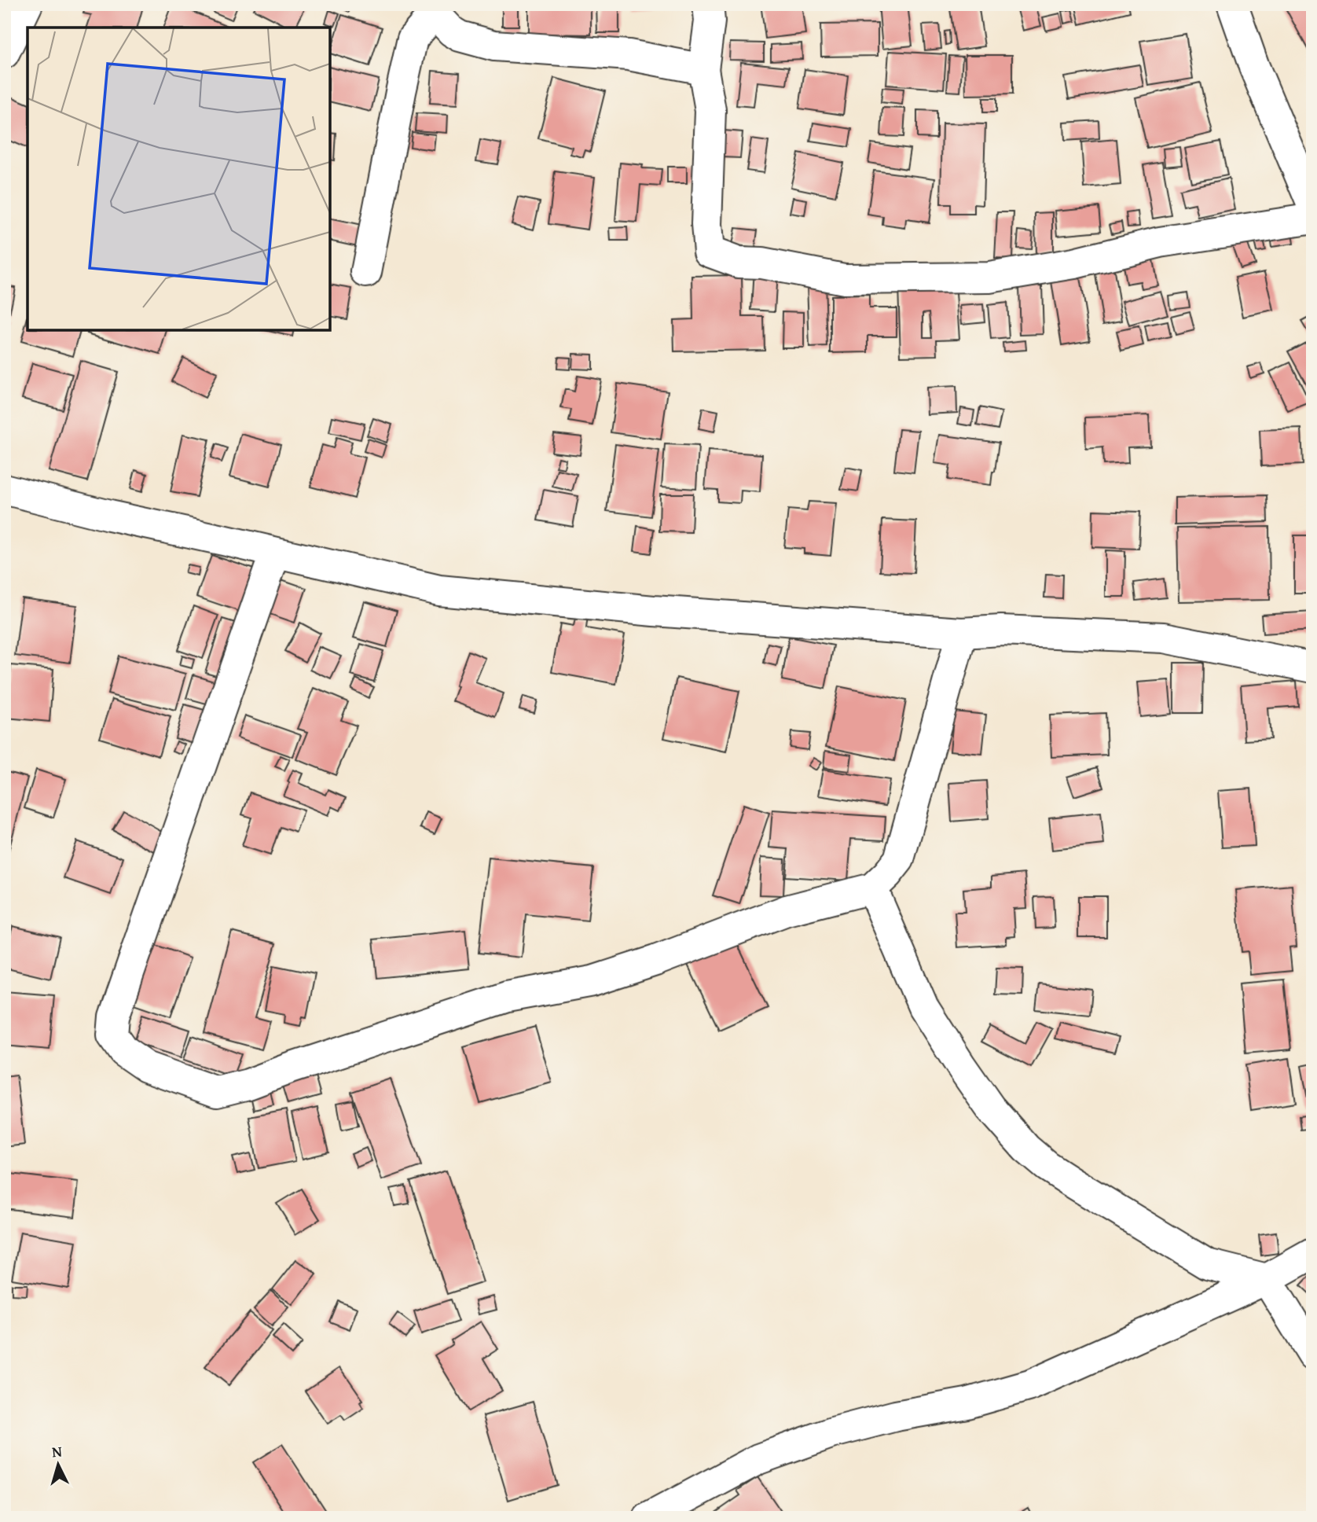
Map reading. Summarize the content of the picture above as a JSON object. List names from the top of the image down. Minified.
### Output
{"north":"top"}
